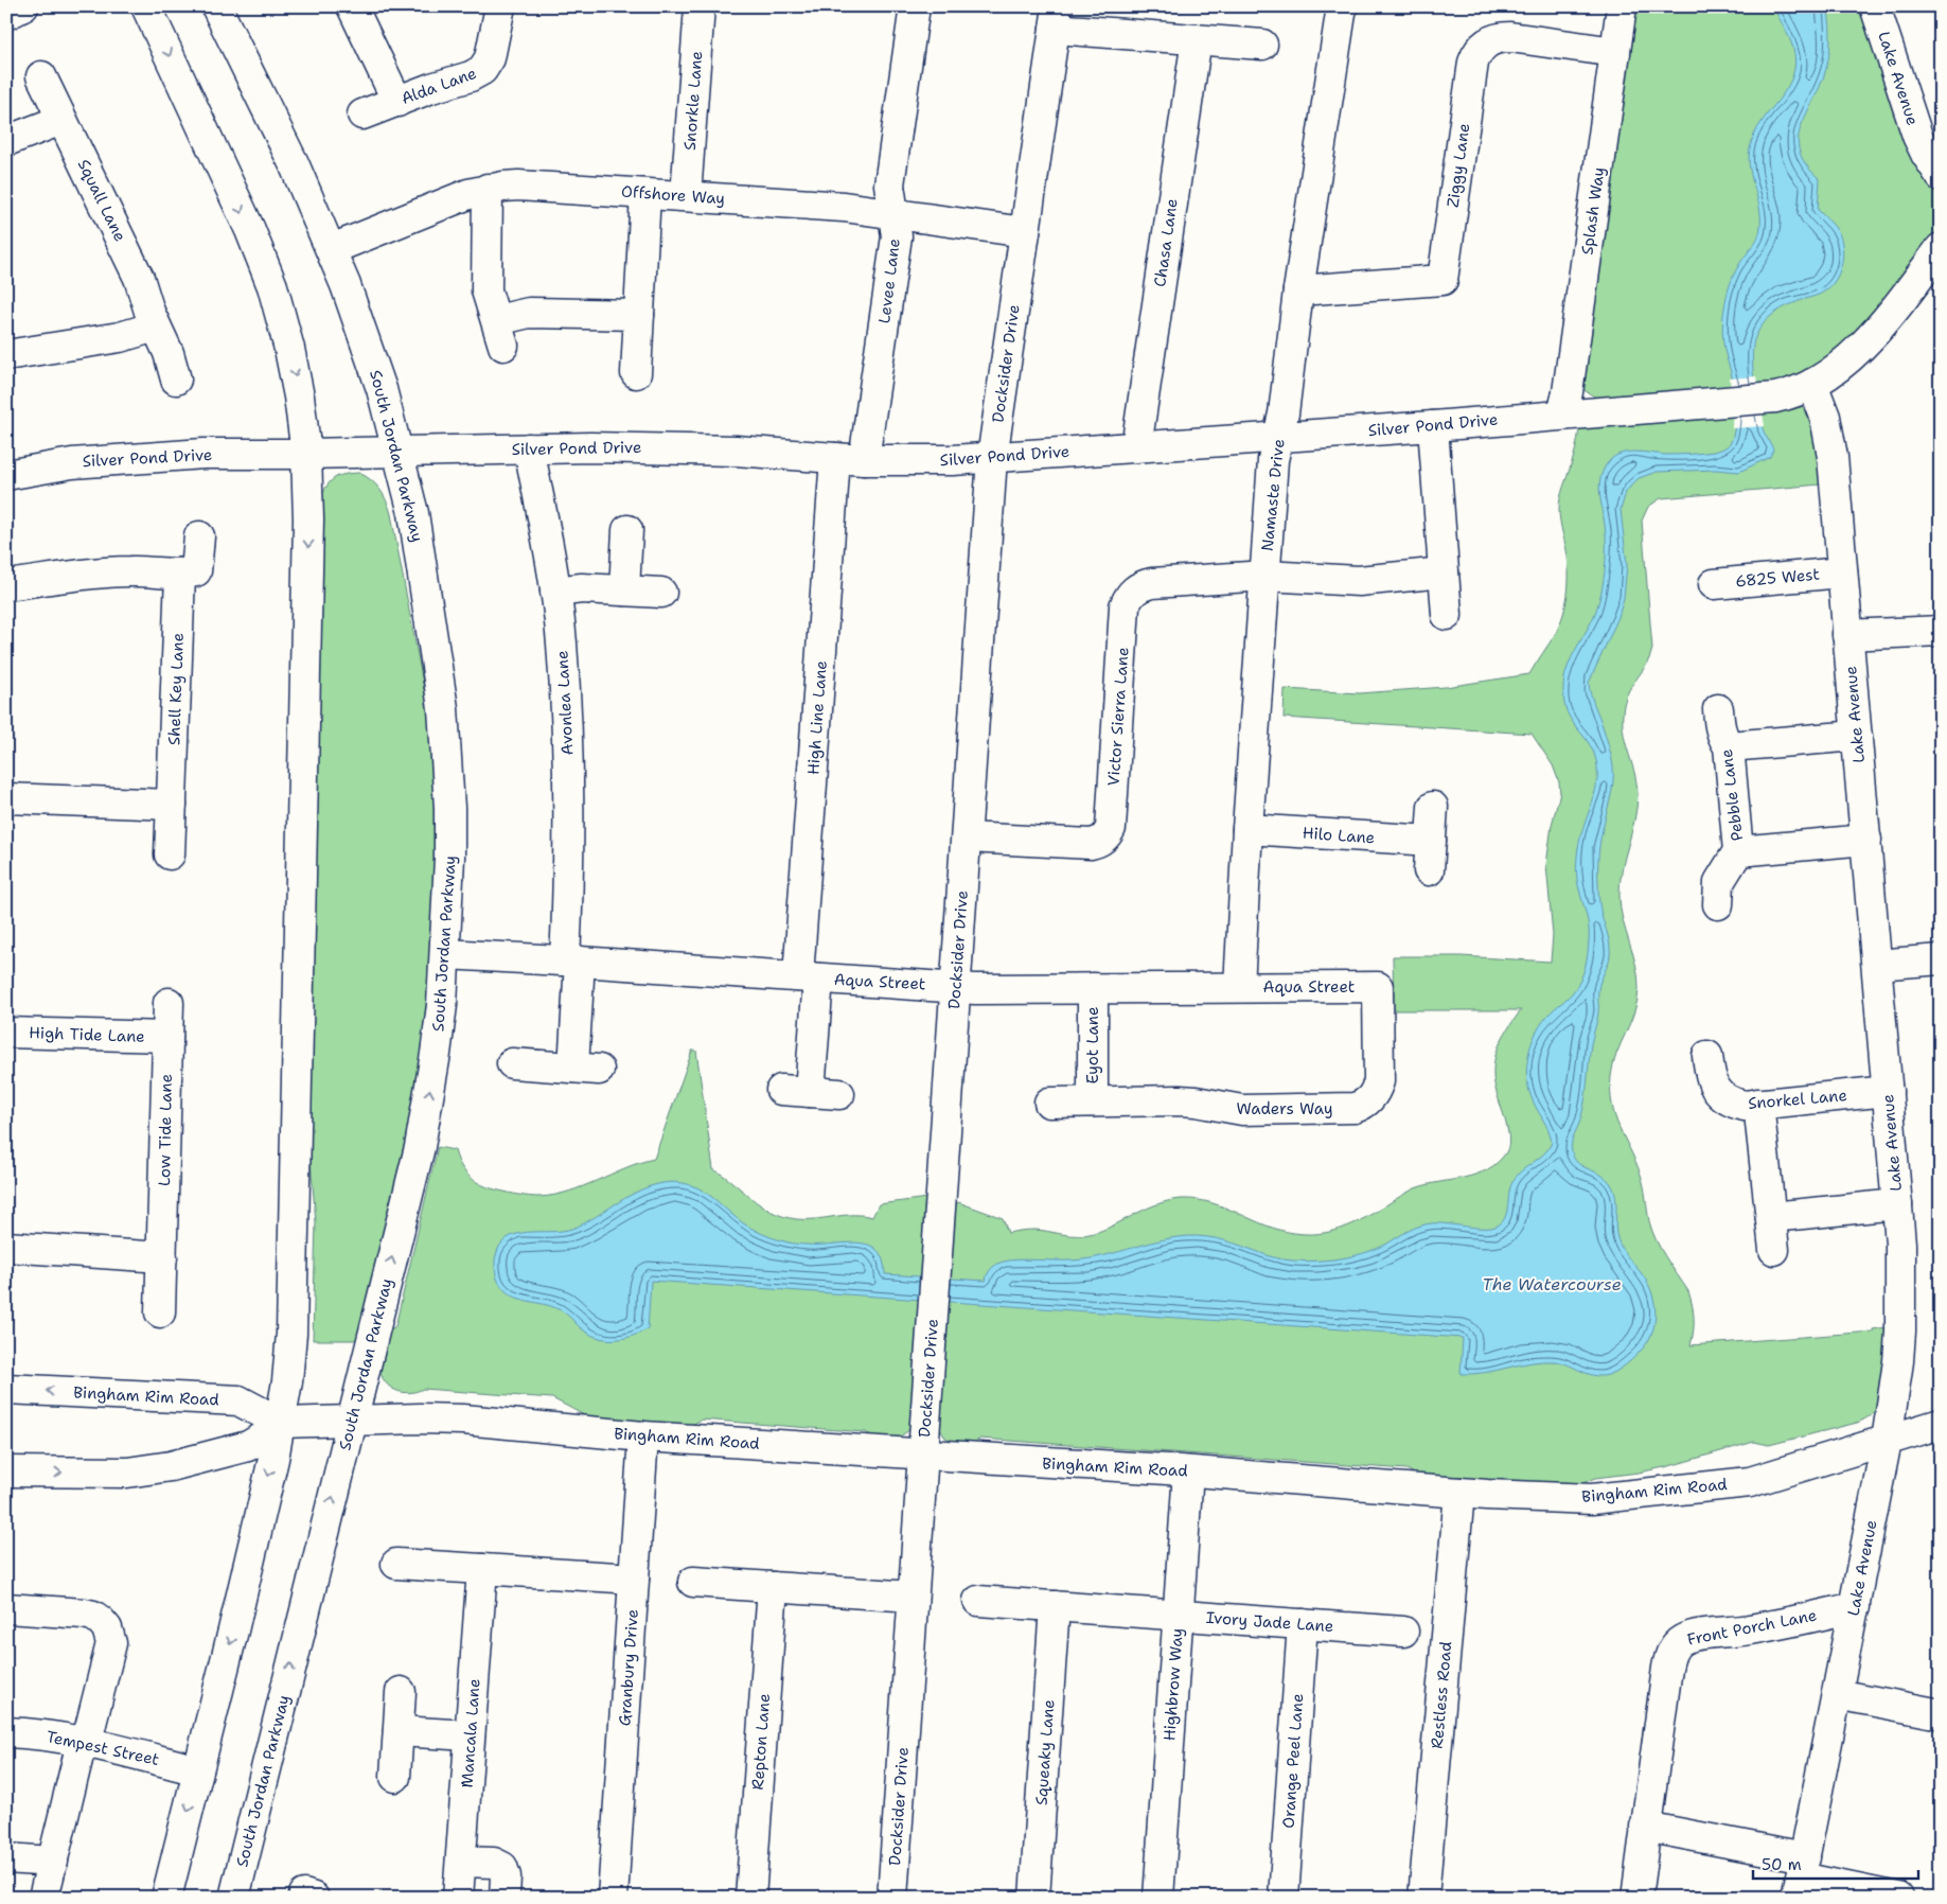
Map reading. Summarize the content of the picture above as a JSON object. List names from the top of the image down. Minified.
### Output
{"streets":{"street":["Lake Avenue","Alda Lane","Snorkle Lane","Ziggy Lane","Offshore Way","Squall Lane","Splash Way","Chasa Lane","Levee Lane","Docksider Drive","Silver Pond Drive","South Jordan Parkway","Namaste Drive","6825 West","Shell Key Lane","Avonlea Lane","Victor Sierra Lane","High Line Lane","Pebble Lane","Hilo Lane","Aqua Street","High Tide Lane","Eyot Lane","Snorkel Lane","Waders Way","Low Tide Lane","Bingham Rim Road","Ivory Jade Lane","Front Porch Lane","Granbury Drive","Highbrow Way","Restless Road","Mancala Lane","Repton Lane","Tempest Street","Squeaky Lane","Orange Peel Lane"]},"crossings":[["Lake Avenue","Silver Pond Drive"],["Lake Avenue","6825 West"],["Lake Avenue","Pebble Lane"],["Lake Avenue","Snorkel Lane"],["Lake Avenue","Bingham Rim Road"],["Lake Avenue","Front Porch Lane"],["Snorkle Lane","Offshore Way"],["Ziggy Lane","Splash Way"],["Ziggy Lane","Namaste Drive"],["Offshore Way","Levee Lane"],["Offshore Way","Docksider Drive"],["Offshore Way","South Jordan Parkway"],["Splash Way","Silver Pond Drive"],["Chasa Lane","Silver Pond Drive"],["Levee Lane","Silver Pond Drive"],["Docksider Drive","Silver Pond Drive"],["Docksider Drive","Victor Sierra Lane"],["Docksider Drive","Aqua Street"],["Docksider Drive","Bingham Rim Road"],["Silver Pond Drive","South Jordan Parkway"],["Silver Pond Drive","Namaste Drive"],["Silver Pond Drive","Avonlea Lane"],["Silver Pond Drive","High Line Lane"],["South Jordan Parkway","Aqua Street"],["South Jordan Parkway","Bingham Rim Road"],["Namaste Drive","Victor Sierra Lane"],["Namaste Drive","Hilo Lane"],["Namaste Drive","Aqua Street"],["Avonlea Lane","Aqua Street"],["High Line Lane","Aqua Street"],["Aqua Street","Eyot Lane"],["Aqua Street","Waders Way"],["High Tide Lane","Low Tide Lane"],["Eyot Lane","Waders Way"],["Bingham Rim Road","Granbury Drive"],["Bingham Rim Road","Highbrow Way"],["Bingham Rim Road","Restless Road"],["Ivory Jade Lane","Highbrow Way"],["Ivory Jade Lane","Squeaky Lane"],["Ivory Jade Lane","Orange Peel Lane"]],"water":["The Watercourse"],"scale_bar":"50 m"}
